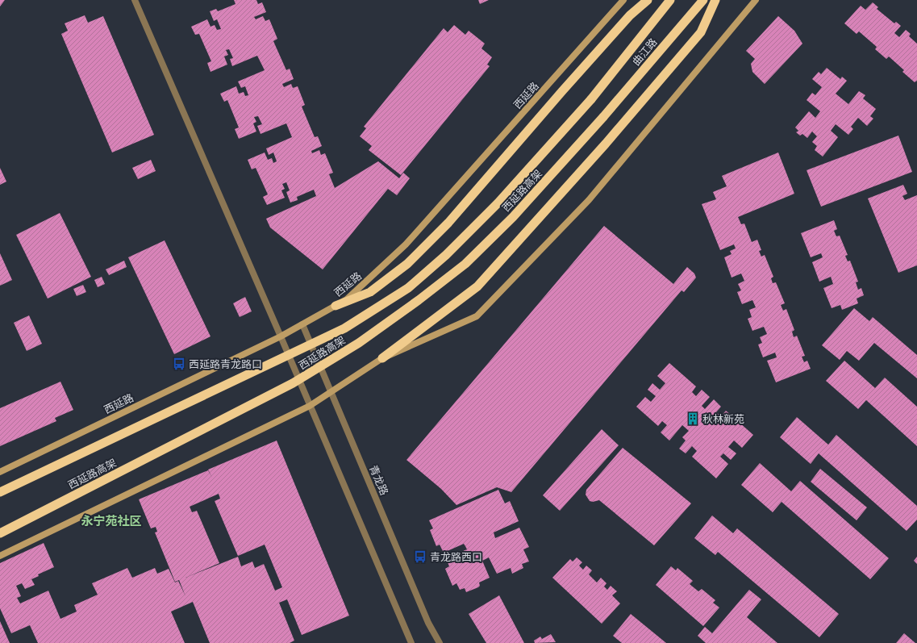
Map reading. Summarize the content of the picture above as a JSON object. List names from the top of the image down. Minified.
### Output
{"streets":{"highway":["曲江路","西延路高架"],"main road":["西延路"],"street":["青龙路"]},"crossings":[["曲江路","西延路高架"],["西延路","青龙路"]],"districts":["永宁苑社区"],"places":{"bus stop":["西延路青龙路口","青龙路西口"],"building":["秋林新苑"]}}
